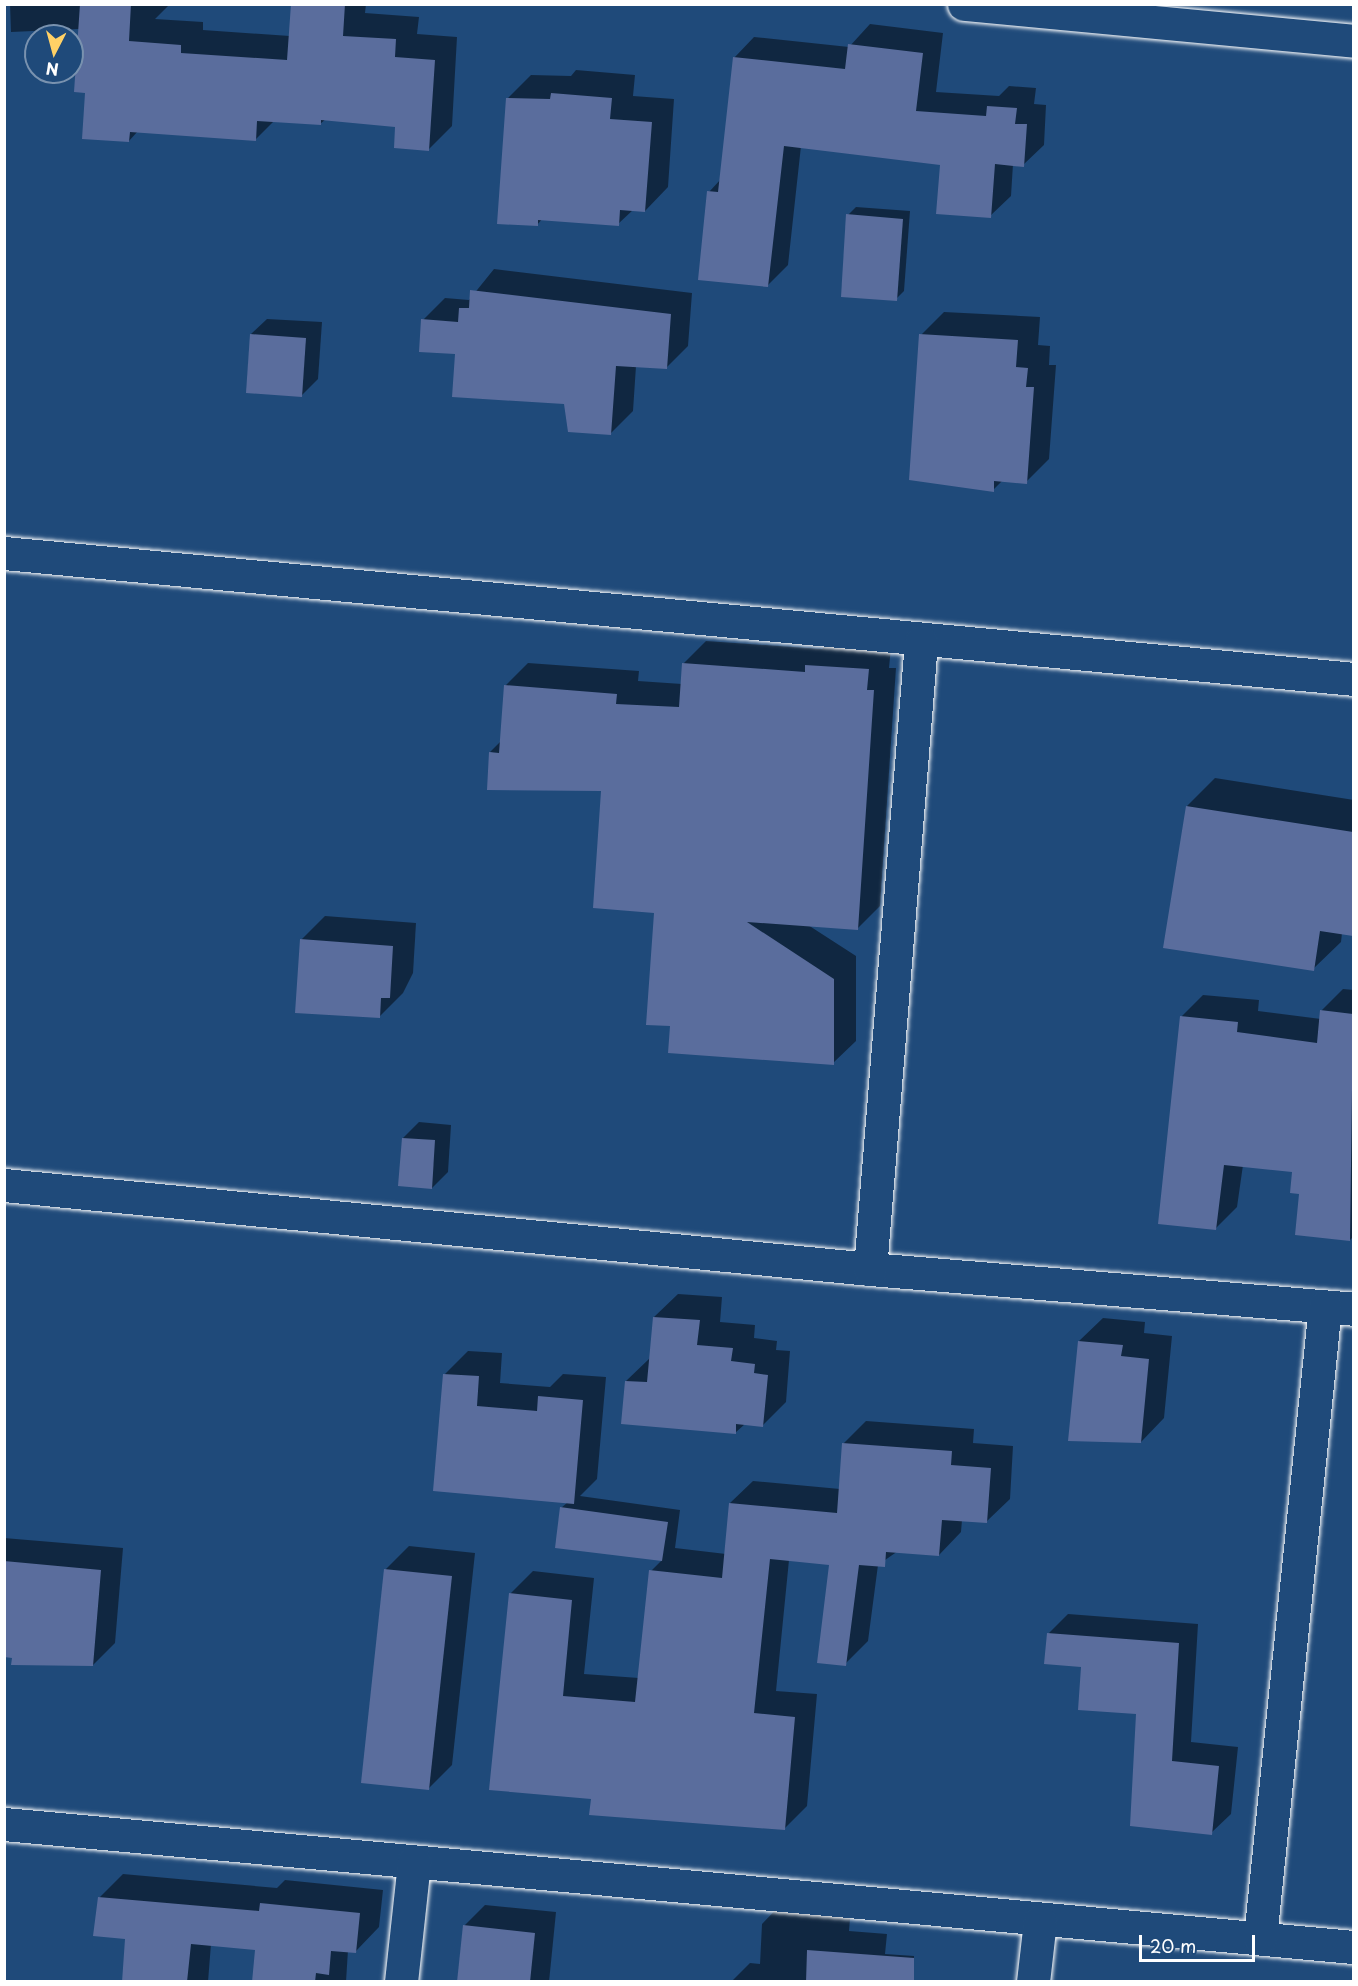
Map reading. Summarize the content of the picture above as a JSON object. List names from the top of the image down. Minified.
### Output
{"scale_bar":"20 m","north":"bottom"}
